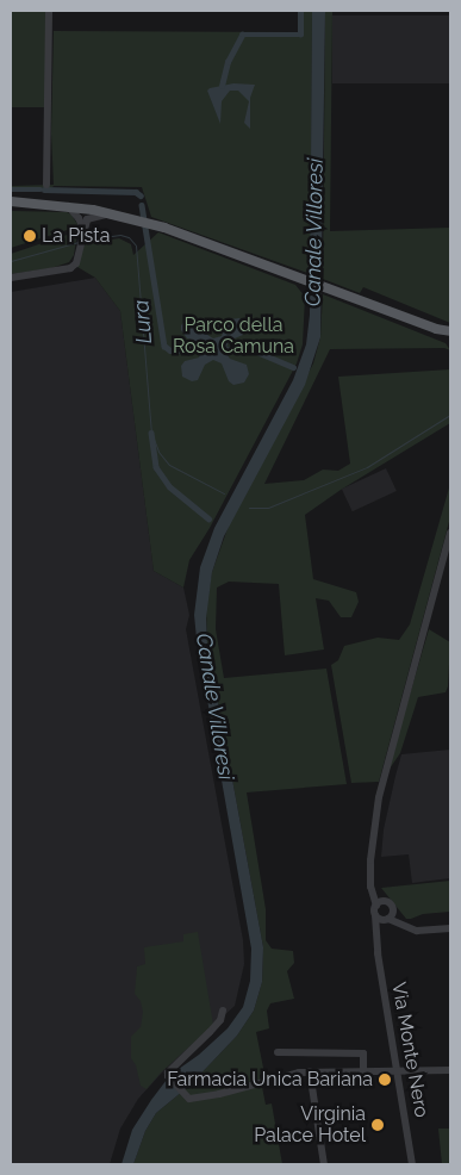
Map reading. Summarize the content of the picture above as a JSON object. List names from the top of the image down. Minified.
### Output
{"streets":{"street":["Via Monte Nero"]},"water":["Canale Villoresi","Lura"],"parks":["Parco della Rosa Camuna"],"places":["La Pista","Farmacia Unica Bariana","Virginia Palace Hotel"]}
